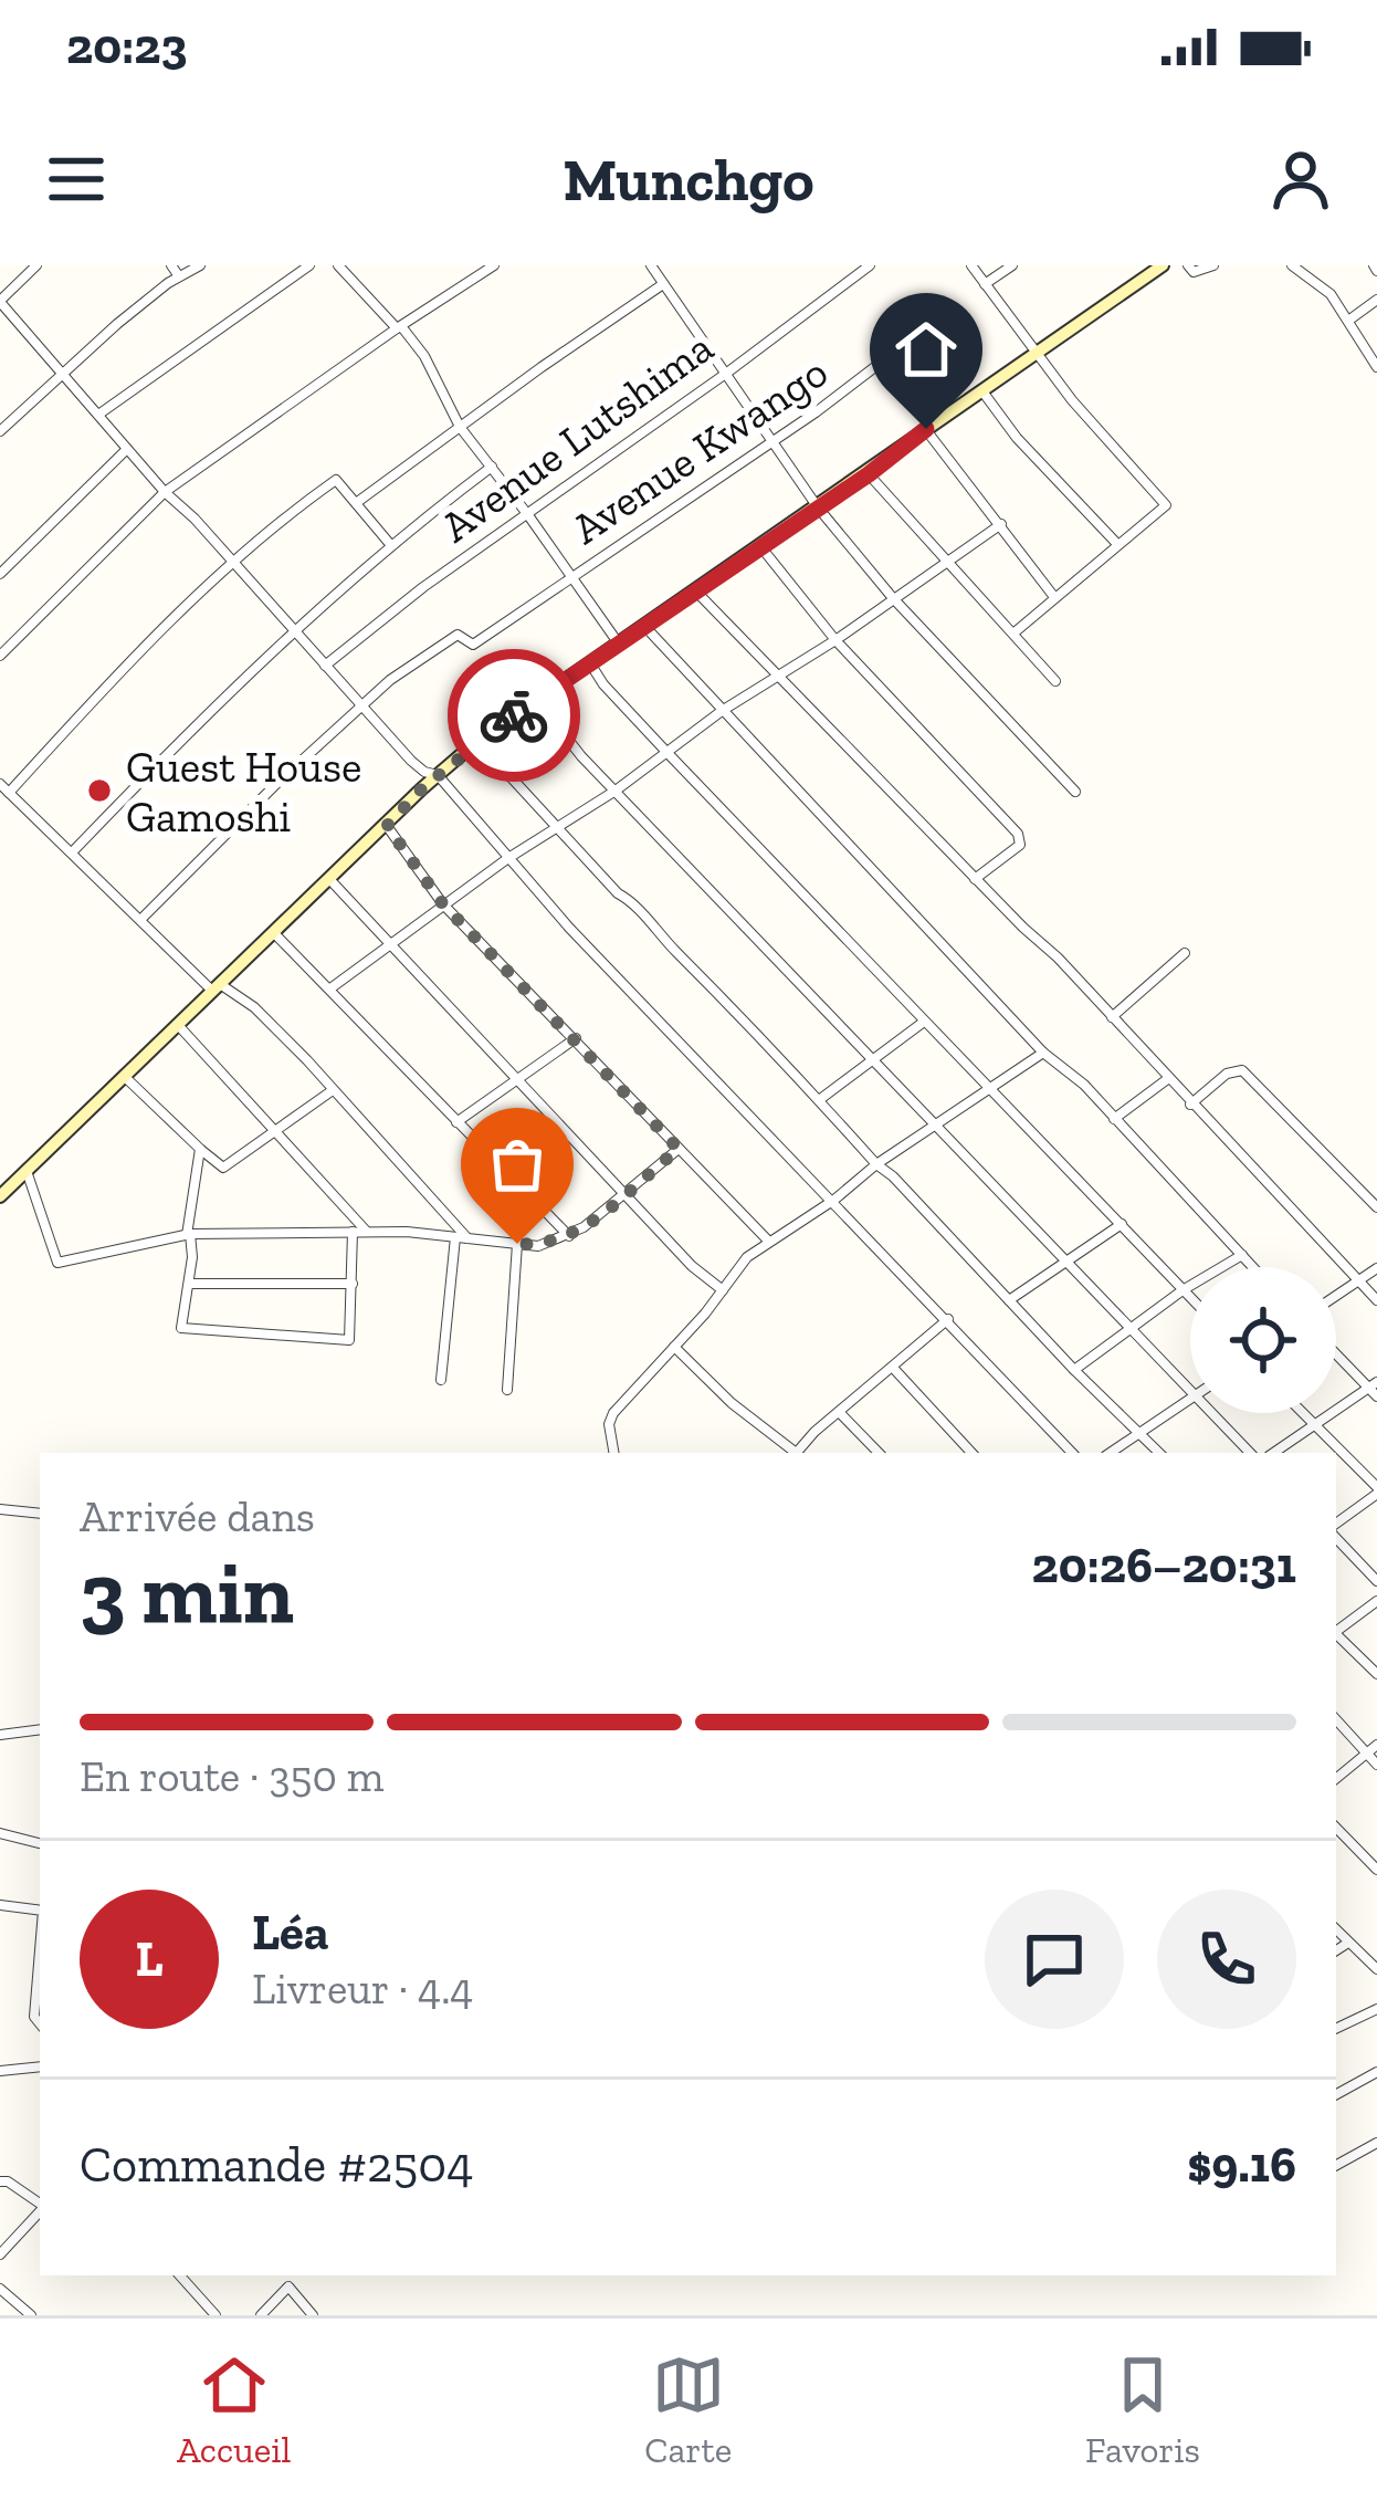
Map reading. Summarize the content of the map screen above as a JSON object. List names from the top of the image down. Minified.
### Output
{"streets":{"street":["Avenue Lutshima","Avenue Kwango"]},"places":["Guest House Gamoshi"],"page":{"status":"20:23","header":"Munchgo","heading":["3 min","Arrivée dans","20:26–20:31"],"panel":["Léa","Livreur · 4.4","Commande #2504","$9.16"],"bar":"En route · 350 m","round":"L","tabs":["Accueil","Carte","Favoris"]}}
